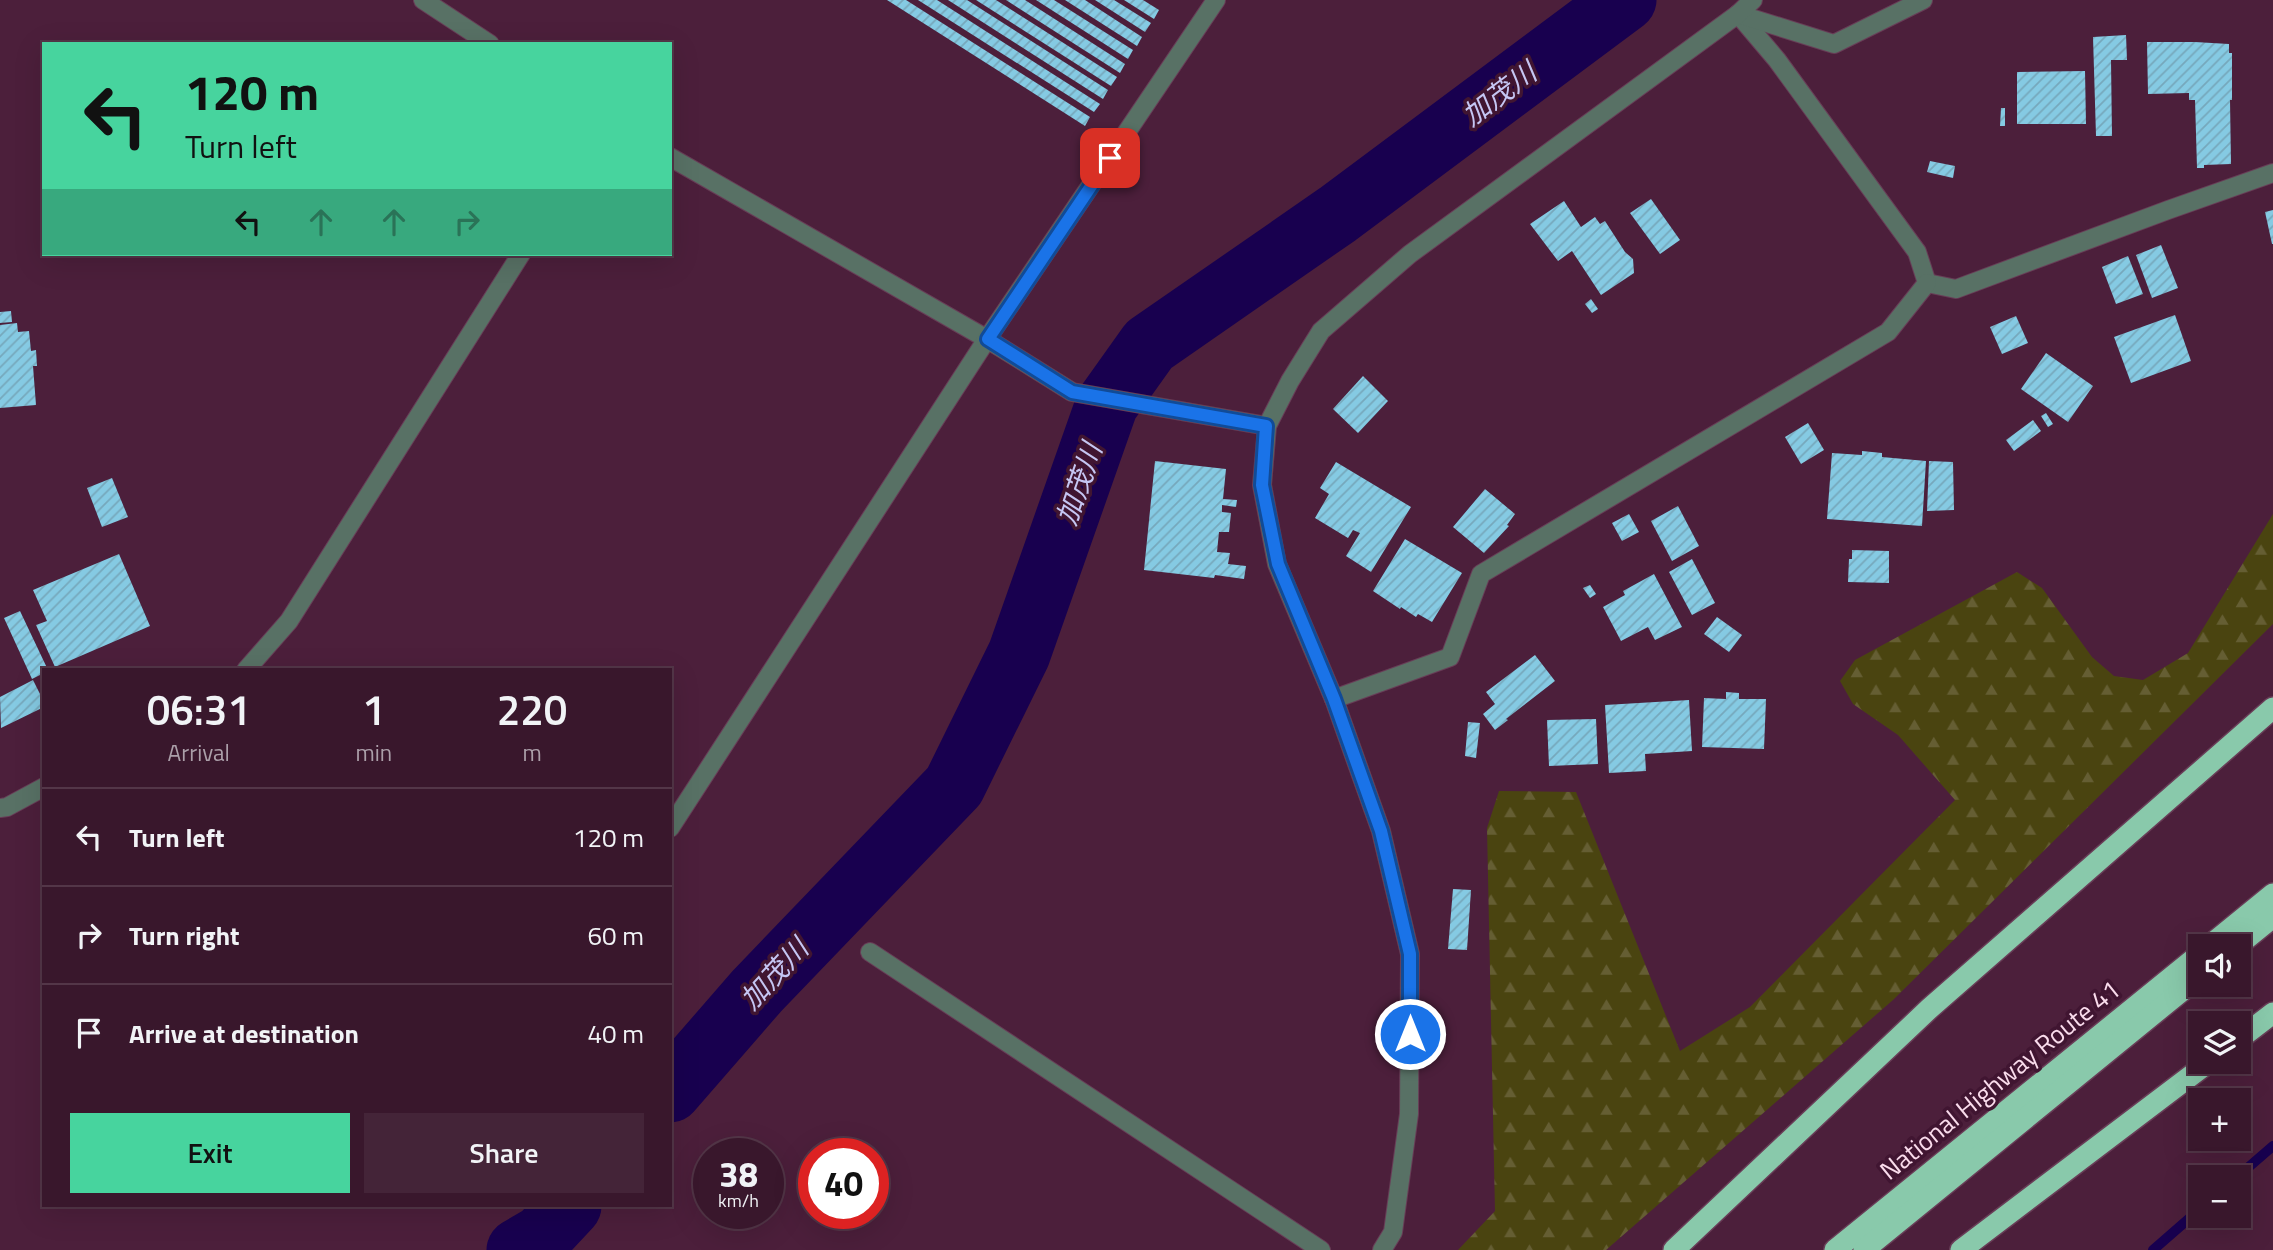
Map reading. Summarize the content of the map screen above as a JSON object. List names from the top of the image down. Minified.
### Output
{"streets":{"highway":["National Highway Route 41"]},"water":["加茂川"],"page":{"turn":["120 m","Turn left"],"eta":["06:31","Arrival","1","min","220","m"],"list":[{"name":"Turn left","value":"120 m"},{"name":"Turn right","value":"60 m"},{"name":"Arrive at destination","value":"40 m"}],"map_buttons":["+","−"],"buttons":["Exit","Share"],"speed":"38 km/h","limit":"40"}}
